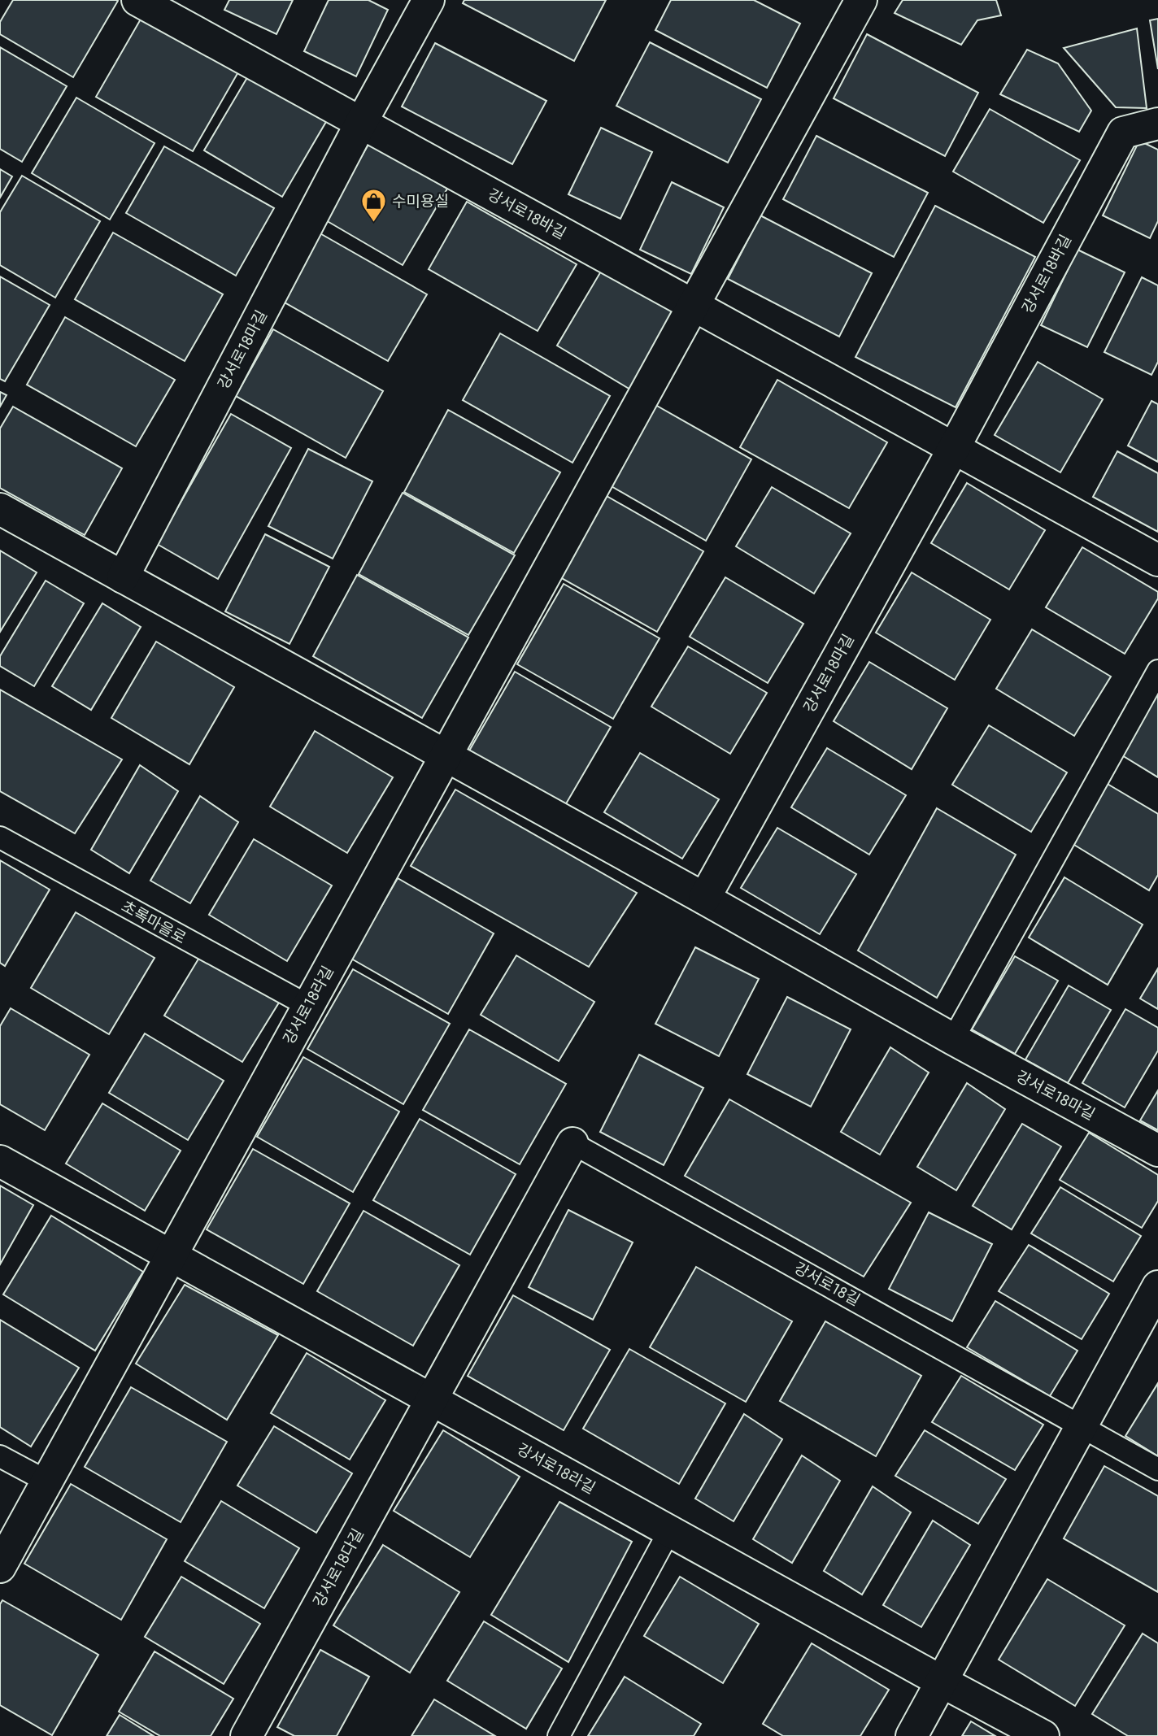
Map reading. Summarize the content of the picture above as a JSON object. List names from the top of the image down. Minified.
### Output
{"streets":{"street":["강서로18바길","강서로18마길","강서로18라길","강서로18다길"],"lane":["초록마을로","강서로18길"]},"crossings":[["강서로18바길","강서로18마길"],["강서로18마길","강서로18라길"],["초록마을로","강서로18라길"],["강서로18라길","강서로18다길"],["강서로18길","강서로18다길"]],"places":{"shop":["수미용실"]}}
